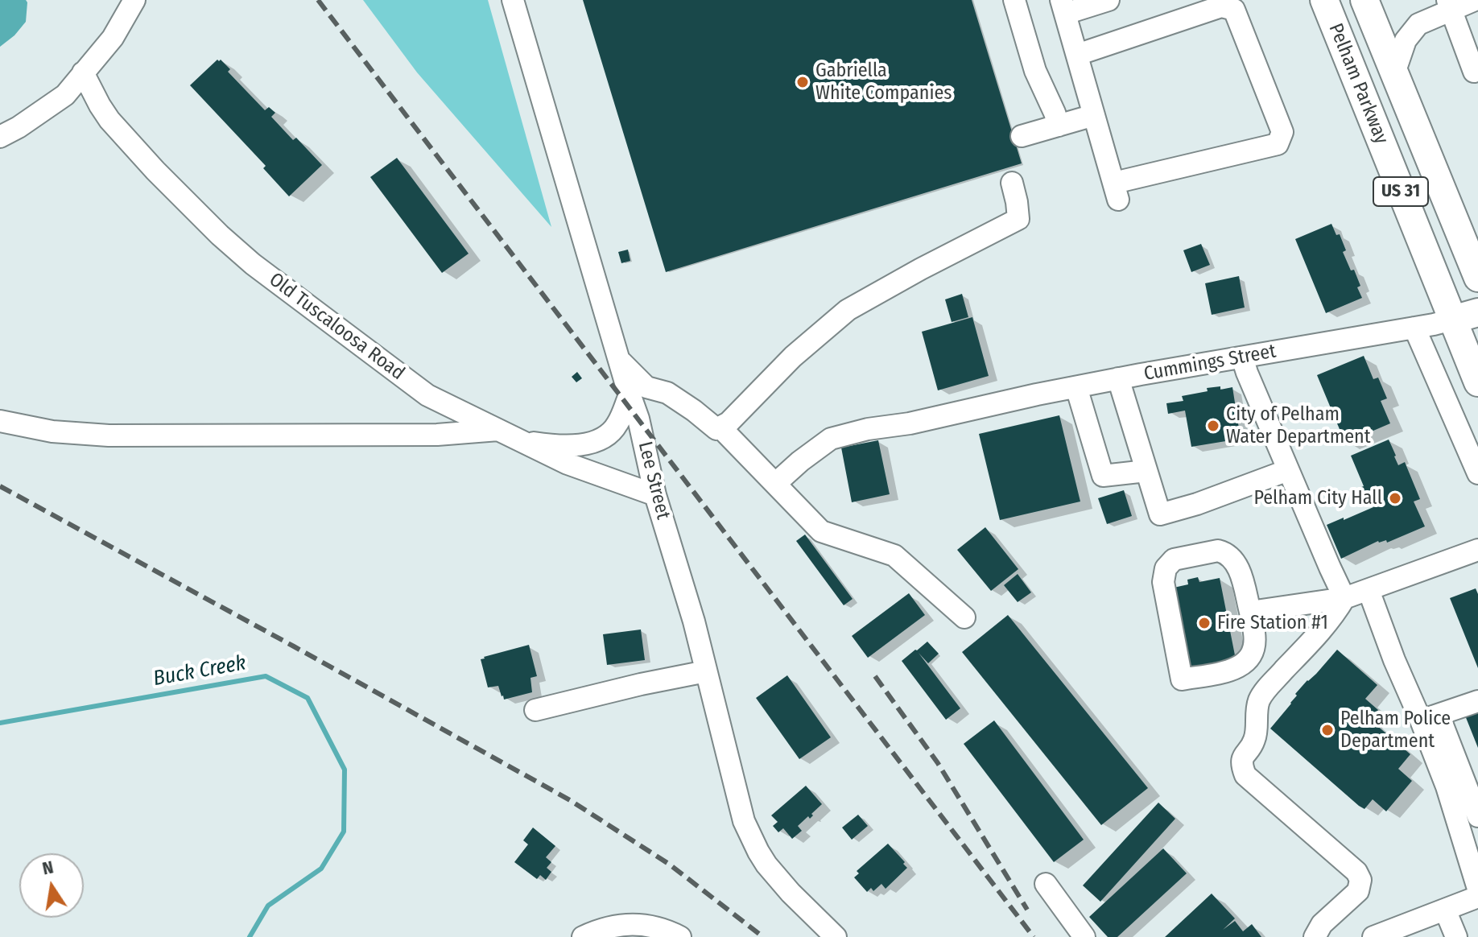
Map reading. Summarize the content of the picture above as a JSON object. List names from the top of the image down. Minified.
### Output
{"streets":{"main road":["Pelham Parkway","US 31"],"street":["Old Tuscaloosa Road","Cummings Street","Lee Street"]},"crossings":[["Pelham Parkway","Cummings Street"],["Old Tuscaloosa Road","Lee Street"]],"water":["Buck Creek"],"places":["Gabriella White Companies","City of Pelham Water Department","Pelham City Hall","Fire Station #1","Pelham Police Department"],"north":"top"}
